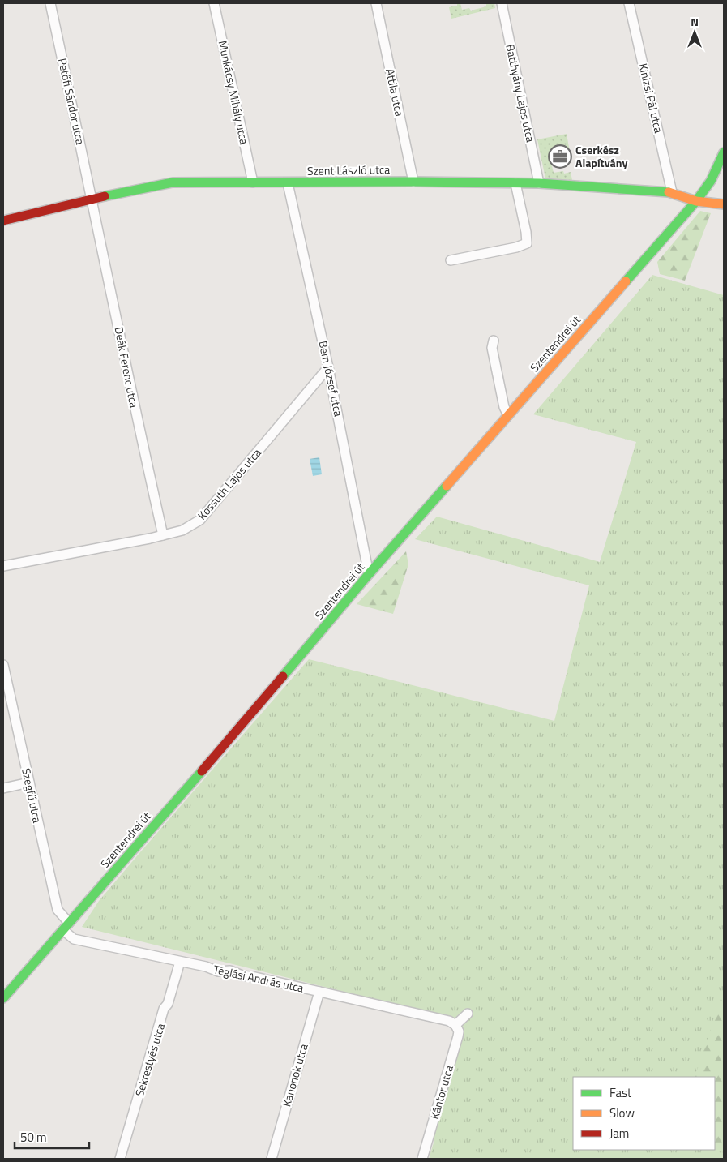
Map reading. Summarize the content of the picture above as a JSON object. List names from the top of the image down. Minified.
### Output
{"streets":{"main road":["Szent László utca","Szentendrei út"],"street":["Munkácsy Mihály utca","Attila utca","Batthyány Lajos utca","Kinizsi Pál utca","Petőfi Sándor utca","Deák Ferenc utca","Bem József utca","Kossuth Lajos utca","Szegfű utca","Téglási András utca","Sekrestyés utca","Kanonok utca","Kántor utca"]},"crossings":[["Munkácsy Mihály utca","Szent László utca"],["Attila utca","Szent László utca"],["Batthyány Lajos utca","Szent László utca"],["Kinizsi Pál utca","Szent László utca"],["Petőfi Sándor utca","Szent László utca"],["Petőfi Sándor utca","Deák Ferenc utca"],["Szent László utca","Szentendrei út"],["Szent László utca","Deák Ferenc utca"],["Szent László utca","Bem József utca"],["Szentendrei út","Bem József utca"],["Szentendrei út","Szegfű utca"],["Szentendrei út","Téglási András utca"],["Deák Ferenc utca","Kossuth Lajos utca"],["Bem József utca","Kossuth Lajos utca"],["Téglási András utca","Sekrestyés utca"],["Téglási András utca","Kanonok utca"],["Téglási András utca","Kántor utca"]],"places":{"office":["Cserkész Alapítvány"]},"legend":["Fast","Slow","Jam"],"scale_bar":"50 m","north":"top"}
